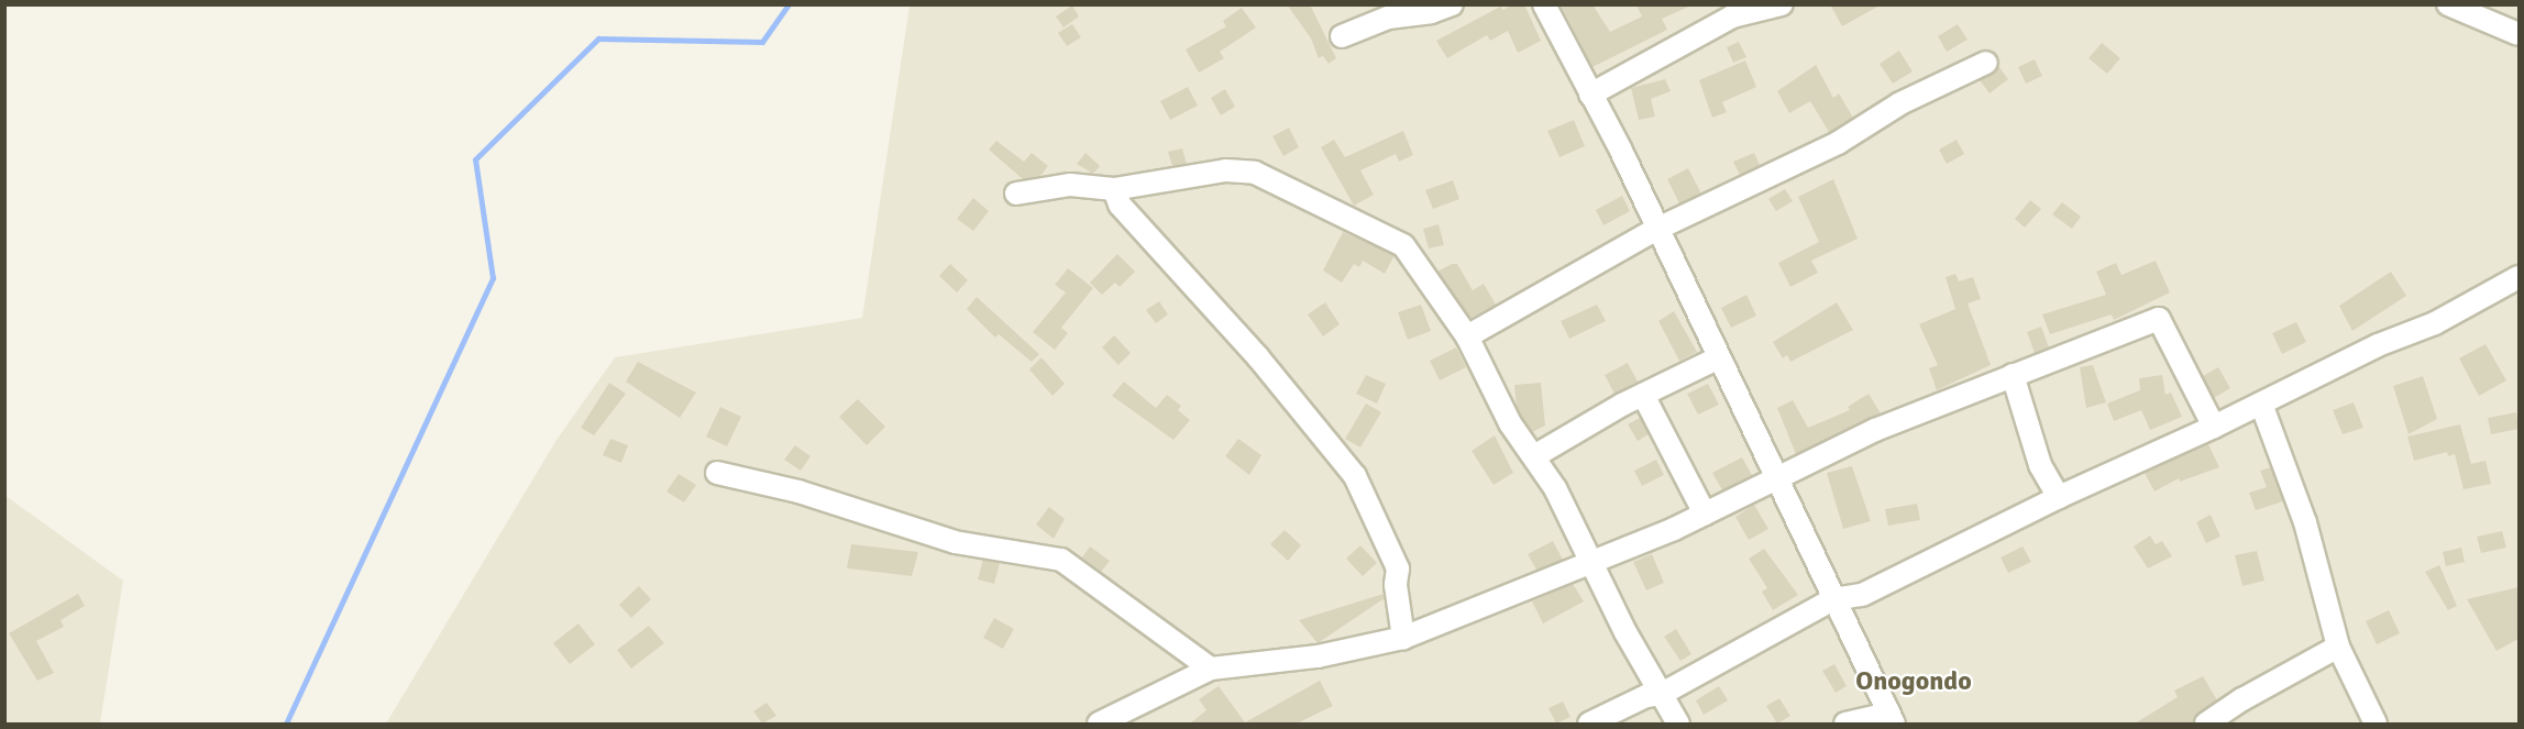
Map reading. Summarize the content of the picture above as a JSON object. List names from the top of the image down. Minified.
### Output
{"districts":["Onogondo"]}
